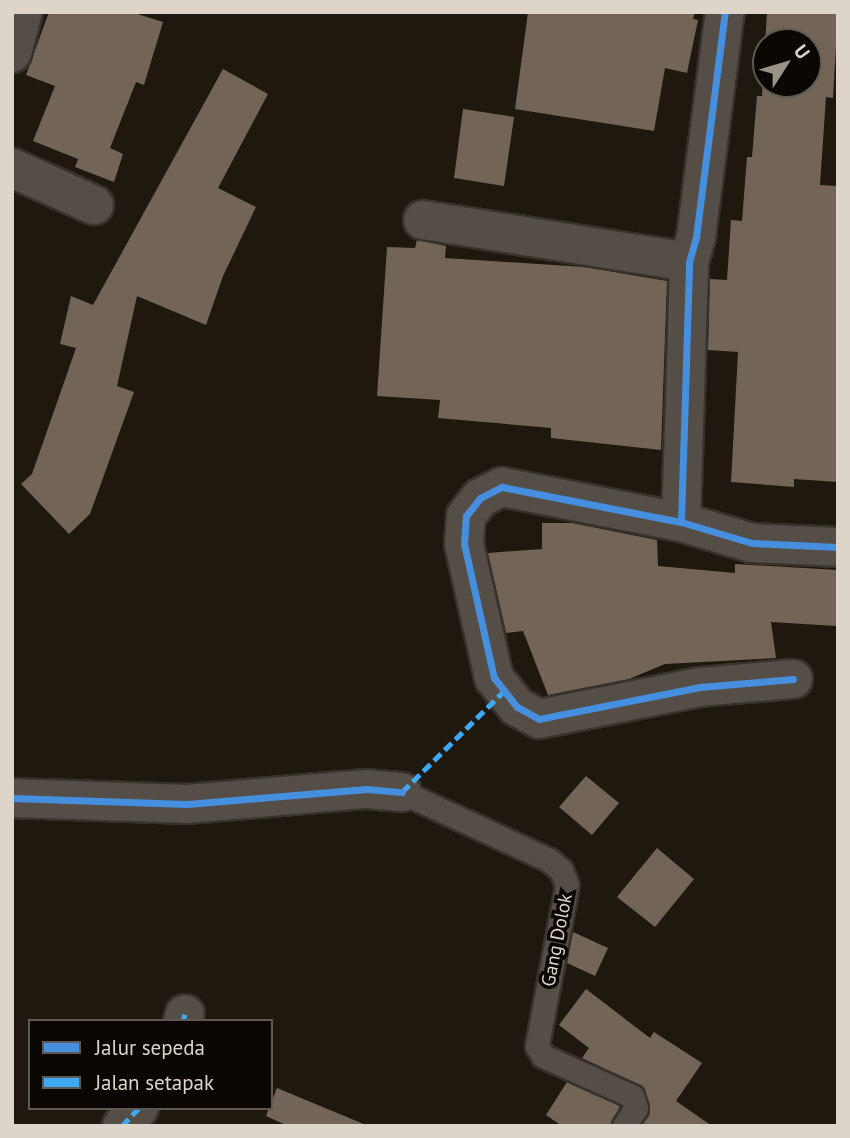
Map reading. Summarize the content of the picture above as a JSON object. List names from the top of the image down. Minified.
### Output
{"streets":{"lane":["Gang Dolok"]},"legend":["Jalur sepeda","Jalan setapak"],"north":"top right"}
